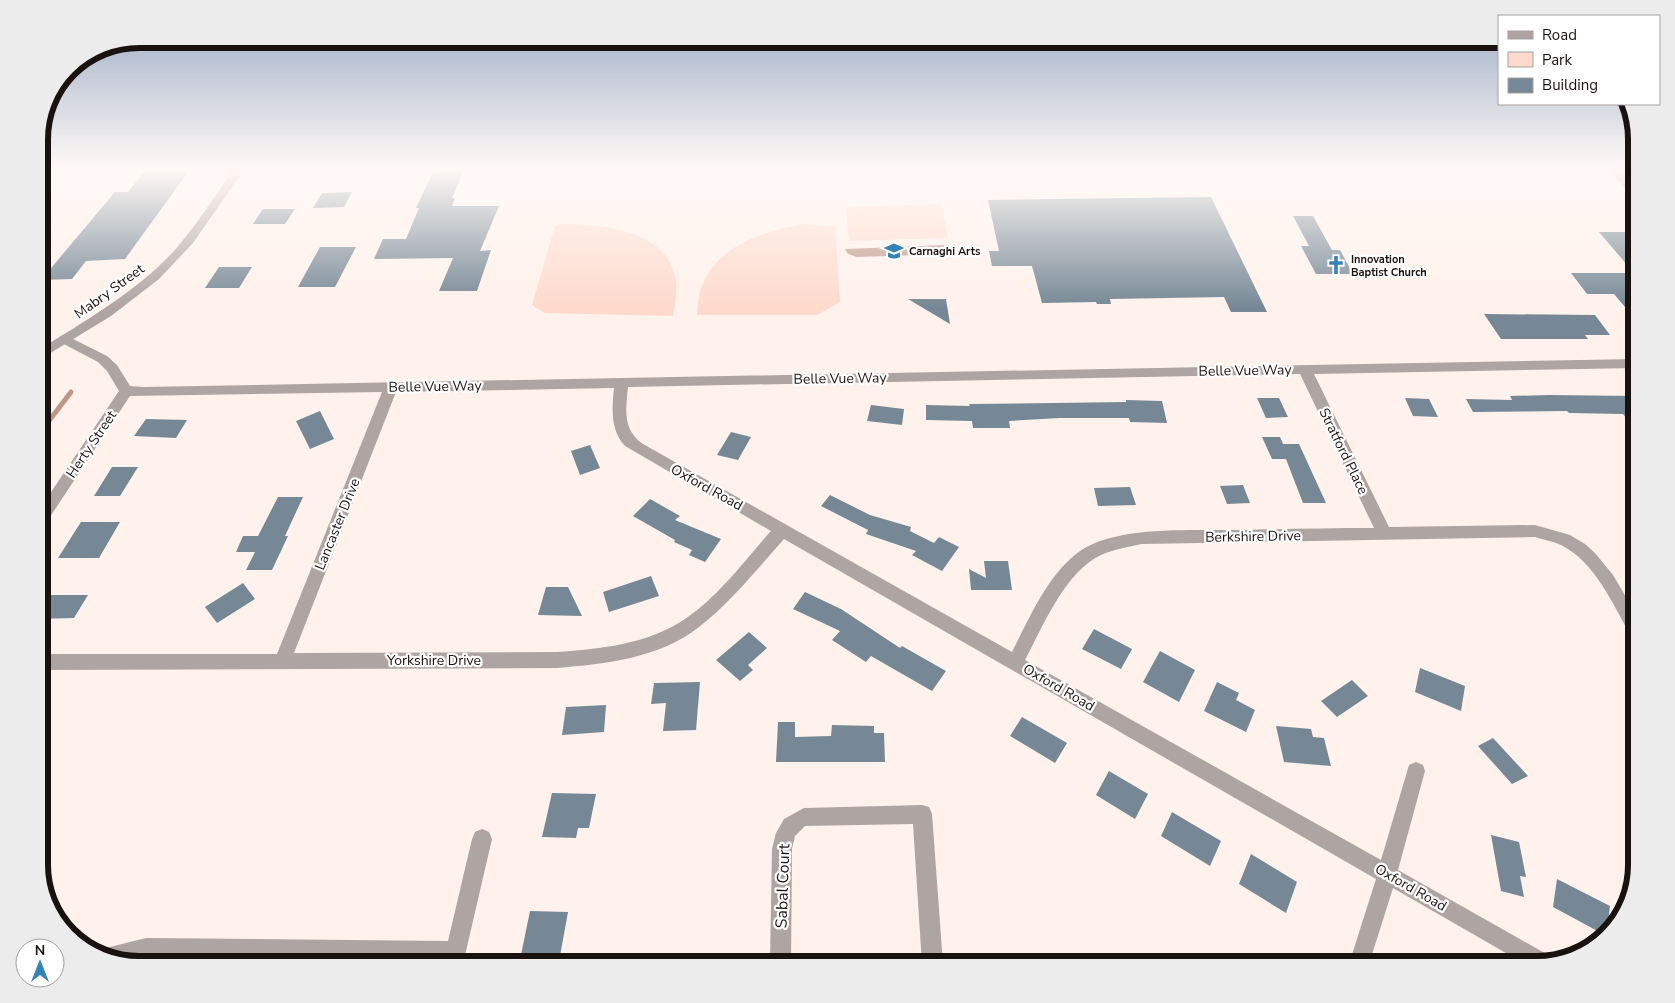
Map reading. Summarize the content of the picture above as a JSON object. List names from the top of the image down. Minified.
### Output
{"streets":{"street":["Mabry Street","Belle Vue Way","Herty Street","Stratford Place","Oxford Road","Lancaster Drive","Berkshire Drive","Yorkshire Drive","Sabal Court"]},"crossings":[["Belle Vue Way","Herty Street"],["Belle Vue Way","Stratford Place"],["Belle Vue Way","Oxford Road"],["Belle Vue Way","Lancaster Drive"],["Stratford Place","Berkshire Drive"],["Oxford Road","Berkshire Drive"],["Oxford Road","Yorkshire Drive"],["Lancaster Drive","Yorkshire Drive"]],"places":{"school or university":["Carnaghi Arts"],"church":["Innovation Baptist Church"]},"legend":["Road","Park","Building"],"north":"top"}
